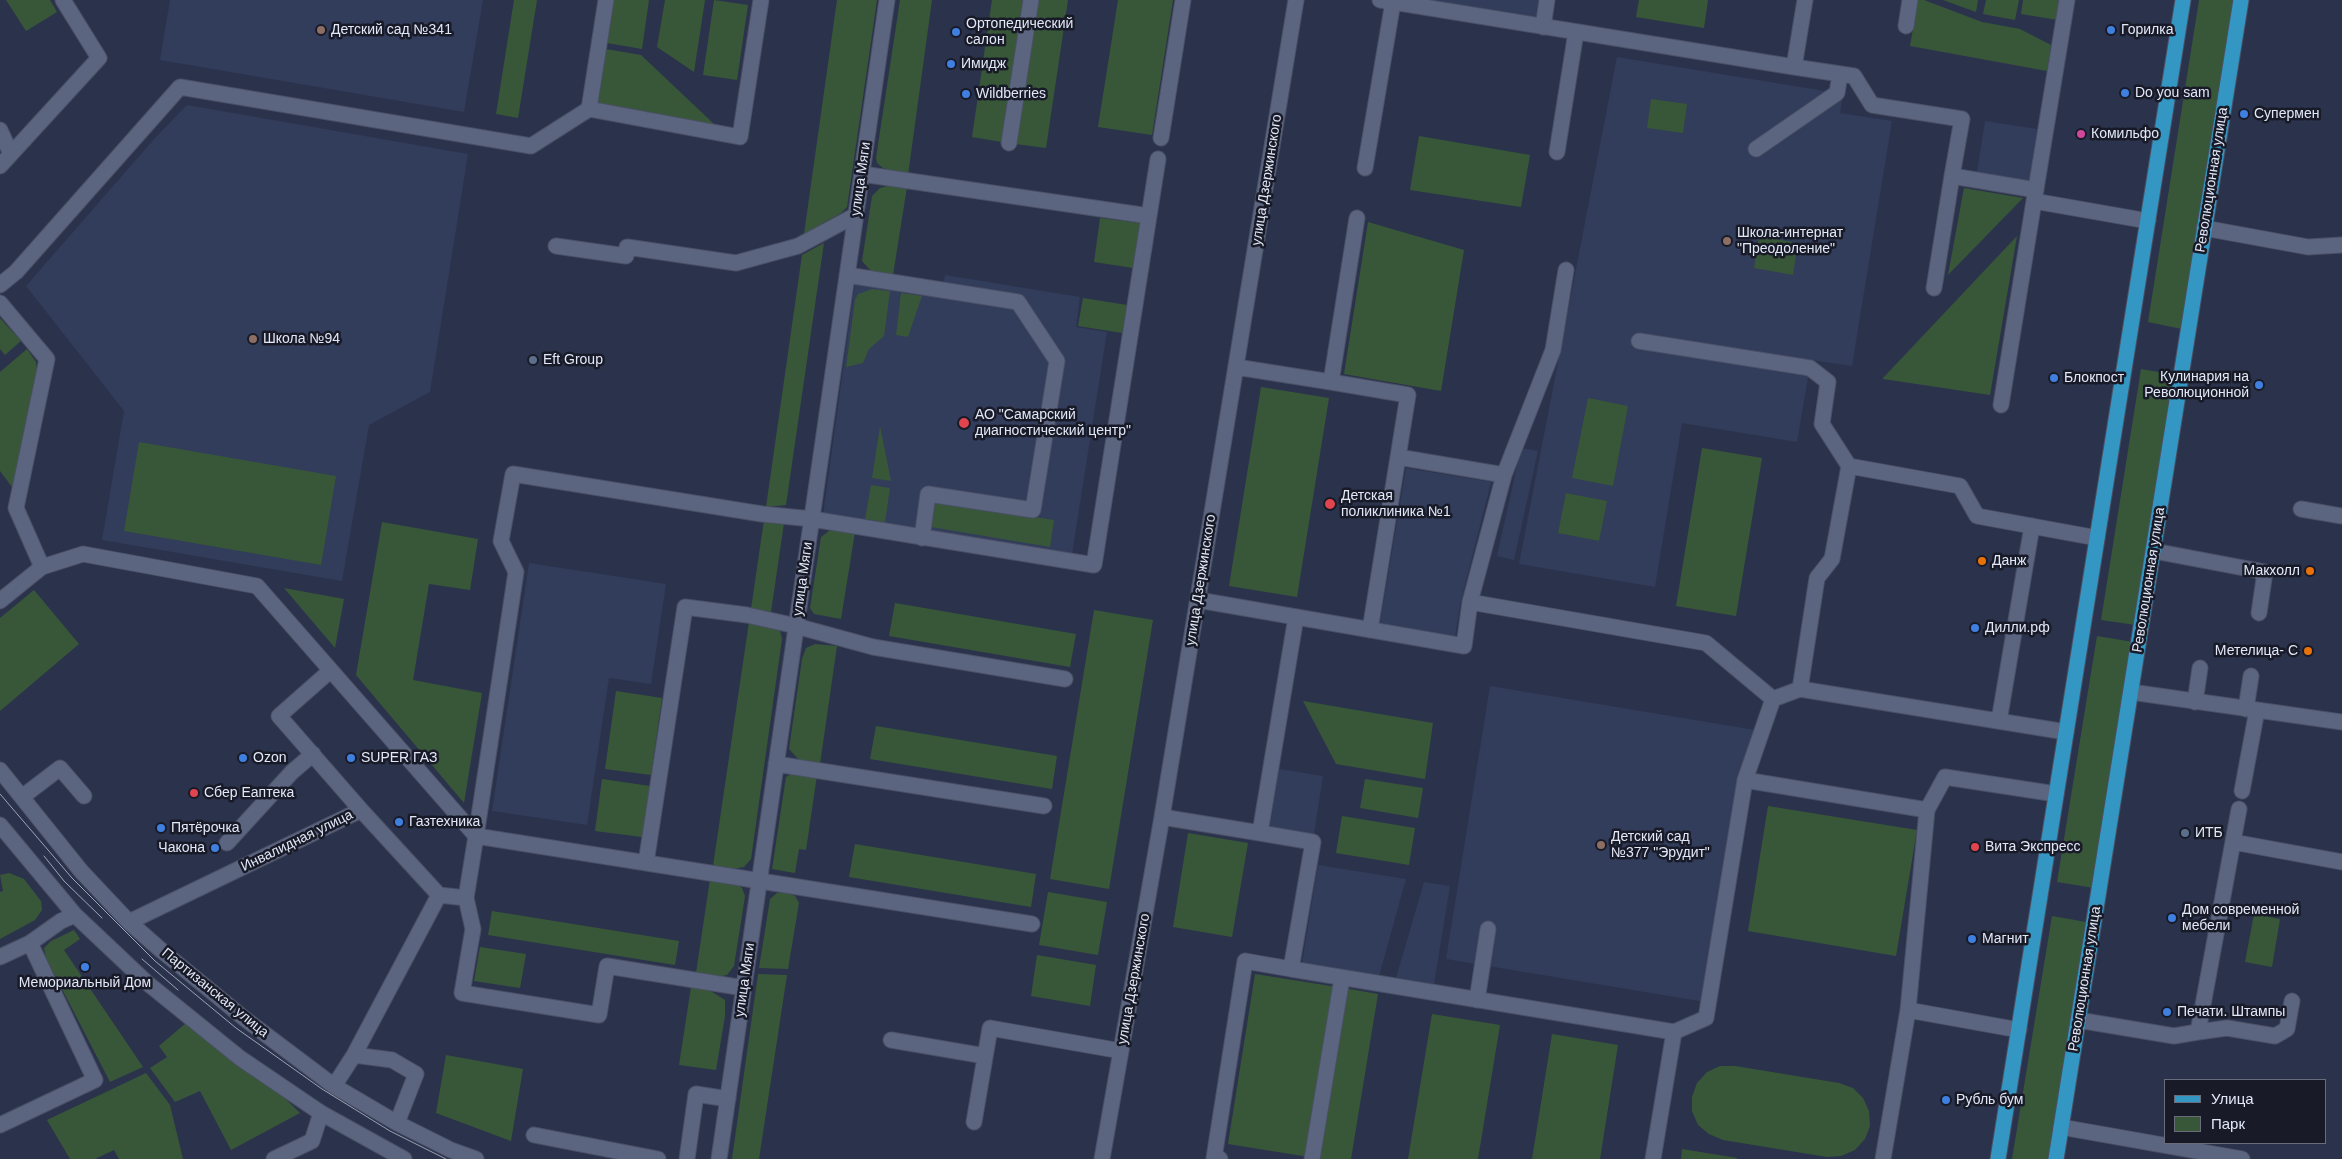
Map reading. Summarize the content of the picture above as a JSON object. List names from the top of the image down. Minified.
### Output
{"streets":{"main road":["Революционная улица"],"street":["улица Мяги","улица Дзержинского","Инвалидная улица","Партизанская улица"]},"crossings":[["Инвалидная улица","Партизанская улица"]],"places":["Детский сад №341","Горилка","Ортопедический салон","Имидж","Do you sam","Wildberries","Супермен","Комильфо","Школа-интернат \"Преодоление\"","Школа №94","Eft Group","Блокпост","Кулинария на Революционной","АО \"Самарский диагностический центр\"","Детская поликлиника №1","Данж","Макхолл","Дилли.рф","Метелица- С","Ozon","SUPER ГАЗ","Сбер Еаптека","Газтехника","Пятёрочка","ИТБ","Детский сад №377 \"Эрудит\"","Вита Экспресс","Чакона","Дом современной мебели","Магнит","Мемориальный Дом","Печати. Штампы","Рубль бум"],"legend":["Улица","Парк"]}
